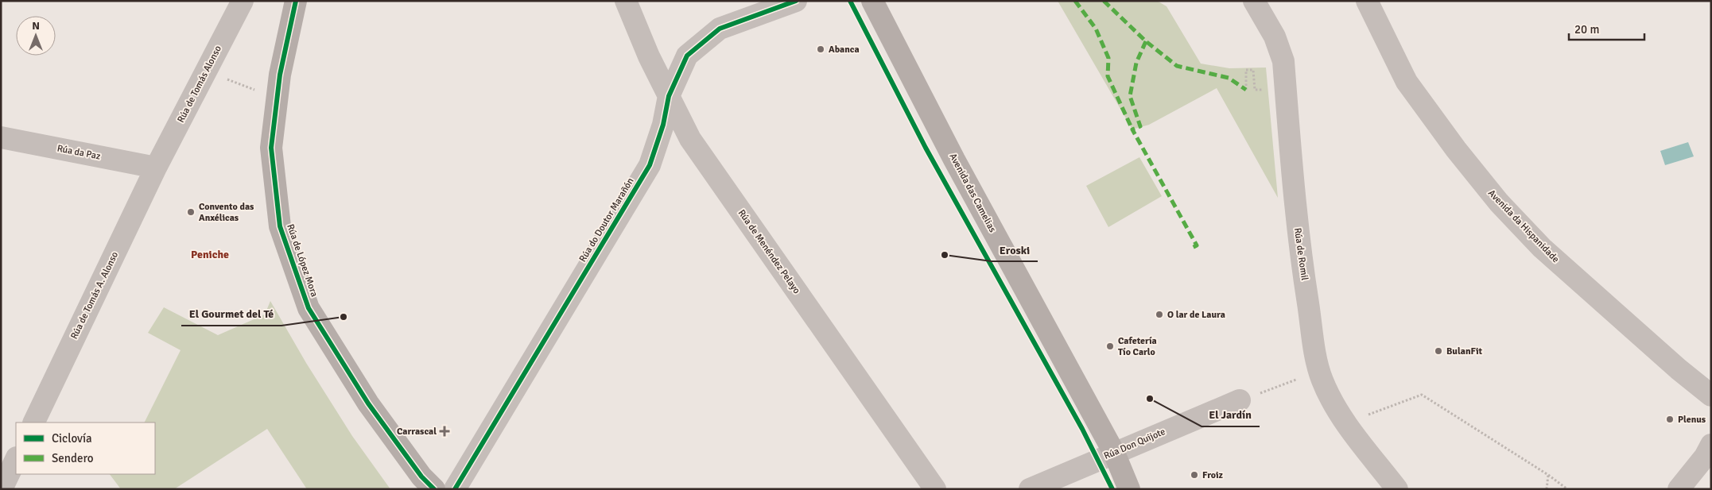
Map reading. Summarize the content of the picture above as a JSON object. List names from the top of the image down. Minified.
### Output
{"streets":{"main road":["Avenida das Camelias","Rúa de López Mora"],"street":["Rúa de Tomás Alonso","Rúa da Paz","Rúa do Doutor Marañón","Avenida da Hispanidade","Rúa de Menéndez Pelayo","Rúa de Romil","Rúa de Tomás A. Alonso","Rúa Don Quijote"]},"crossings":[["Rúa de Tomás Alonso","Rúa da Paz"],["Rúa de Tomás Alonso","Rúa de Tomás A. Alonso"],["Rúa da Paz","Rúa de Tomás A. Alonso"],["Avenida das Camelias","Rúa Don Quijote"],["Rúa do Doutor Marañón","Rúa de Menéndez Pelayo"]],"districts":["Peniche"],"places":{"other":["Abanca","Convento das Anxélicas","Eroski","O lar de Laura","El Gourmet del Té","Cafetería Tío Carlo","BulanFit","El Jardín","Plenus","Froiz"],"health":["Carrascal"]},"legend":["Ciclovía","Sendero"],"scale_bar":"20 m","north":"top"}
